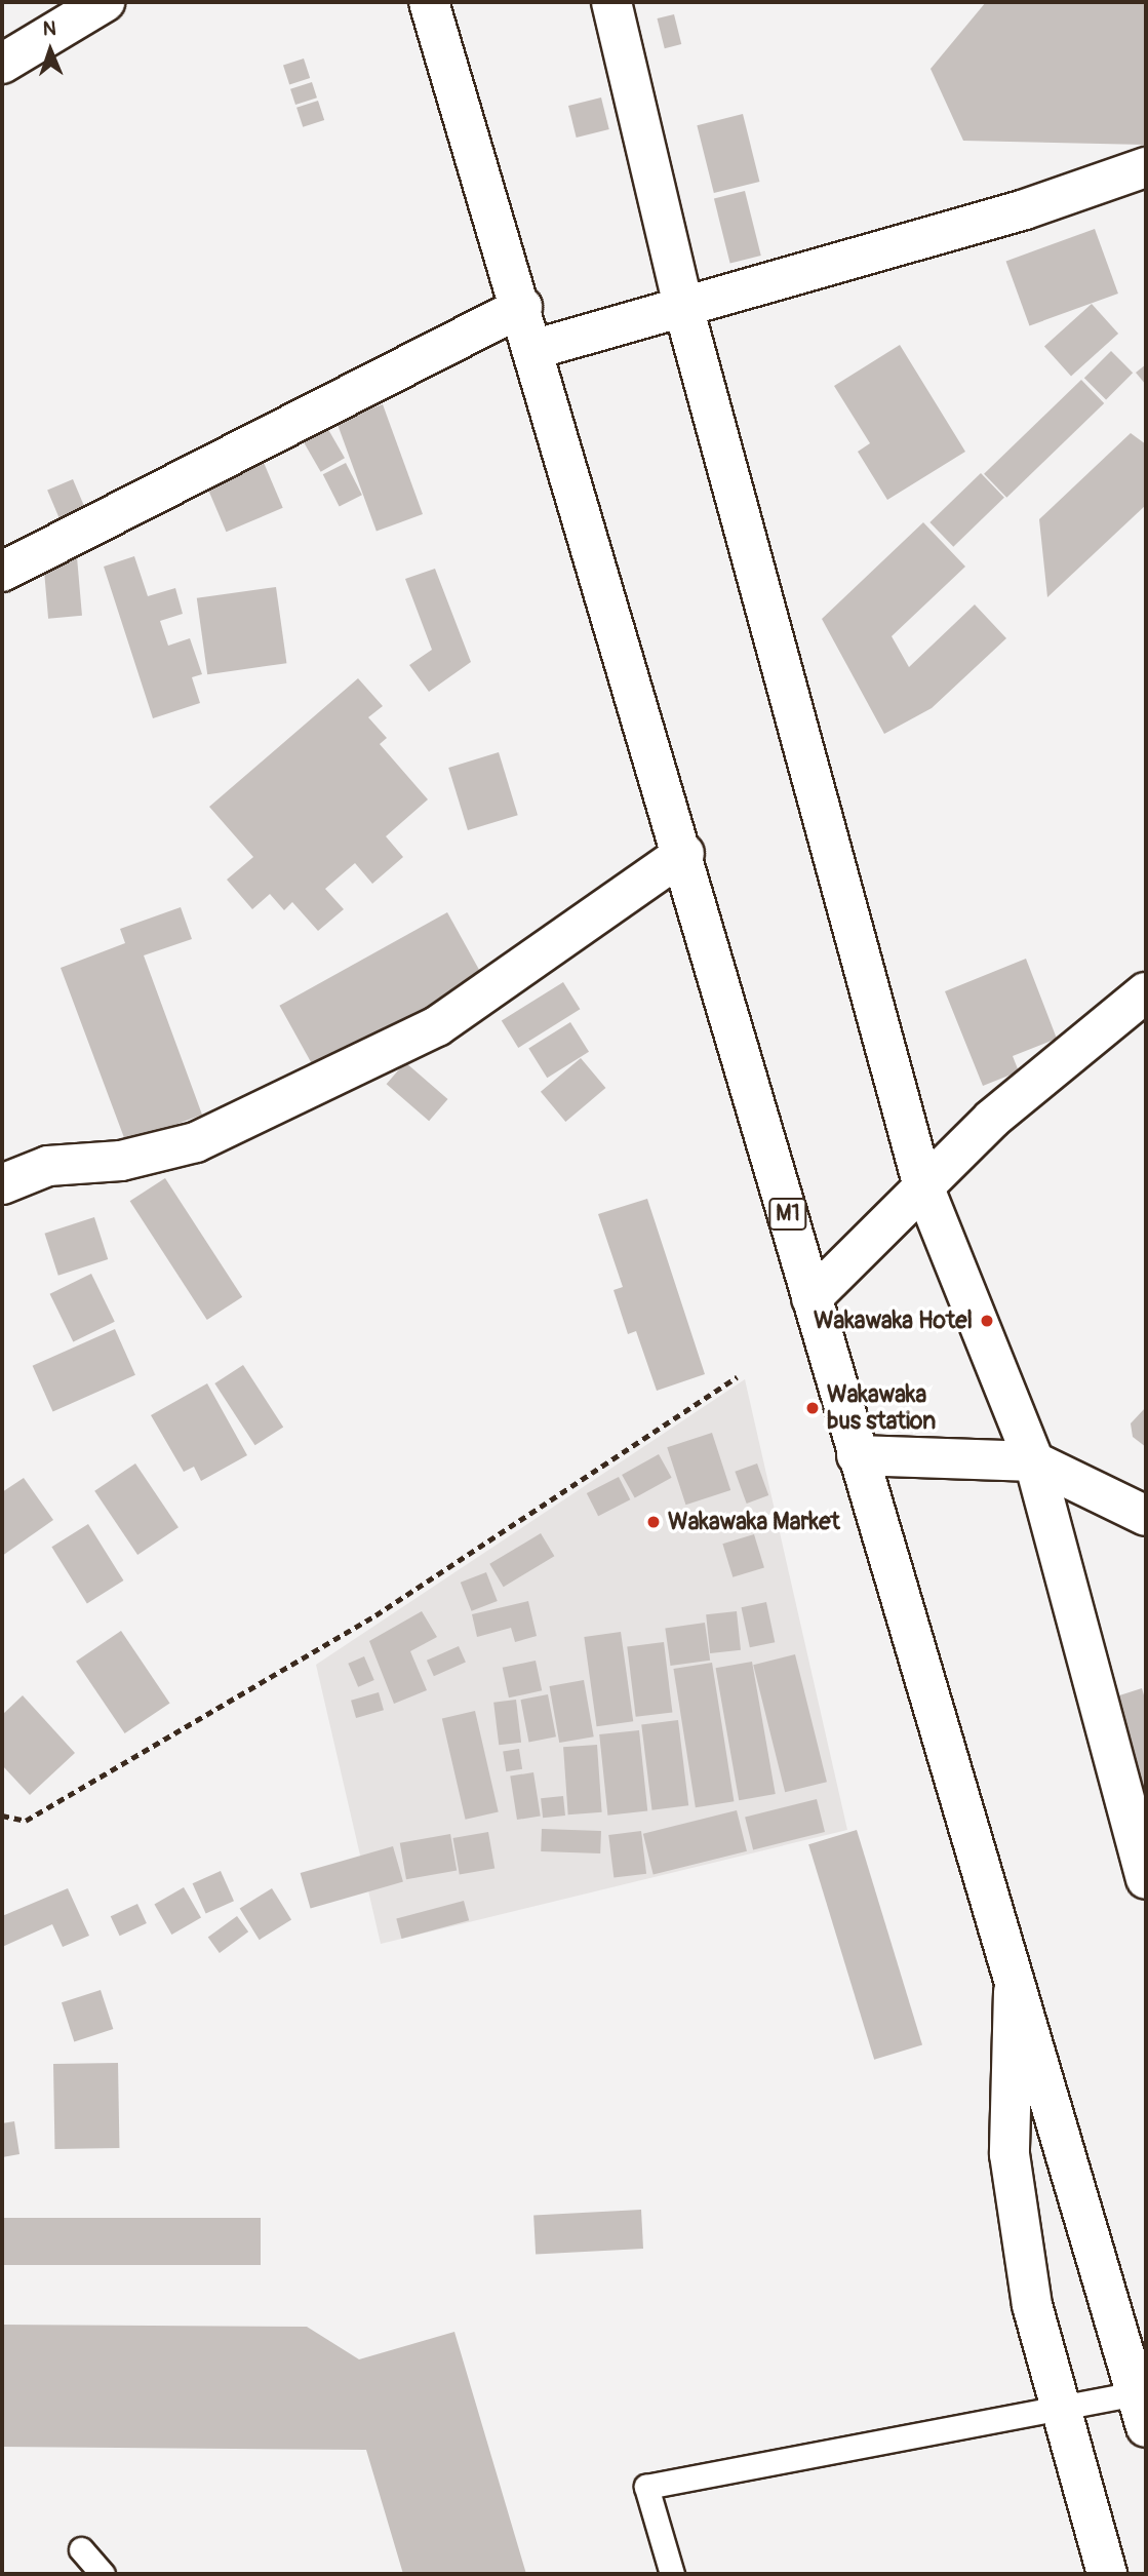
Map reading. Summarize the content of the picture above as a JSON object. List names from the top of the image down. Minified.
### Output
{"streets":{"main road":["M1"]},"places":["Wakawaka Hotel","Wakawaka bus station","Wakawaka Market"],"north":"top"}
